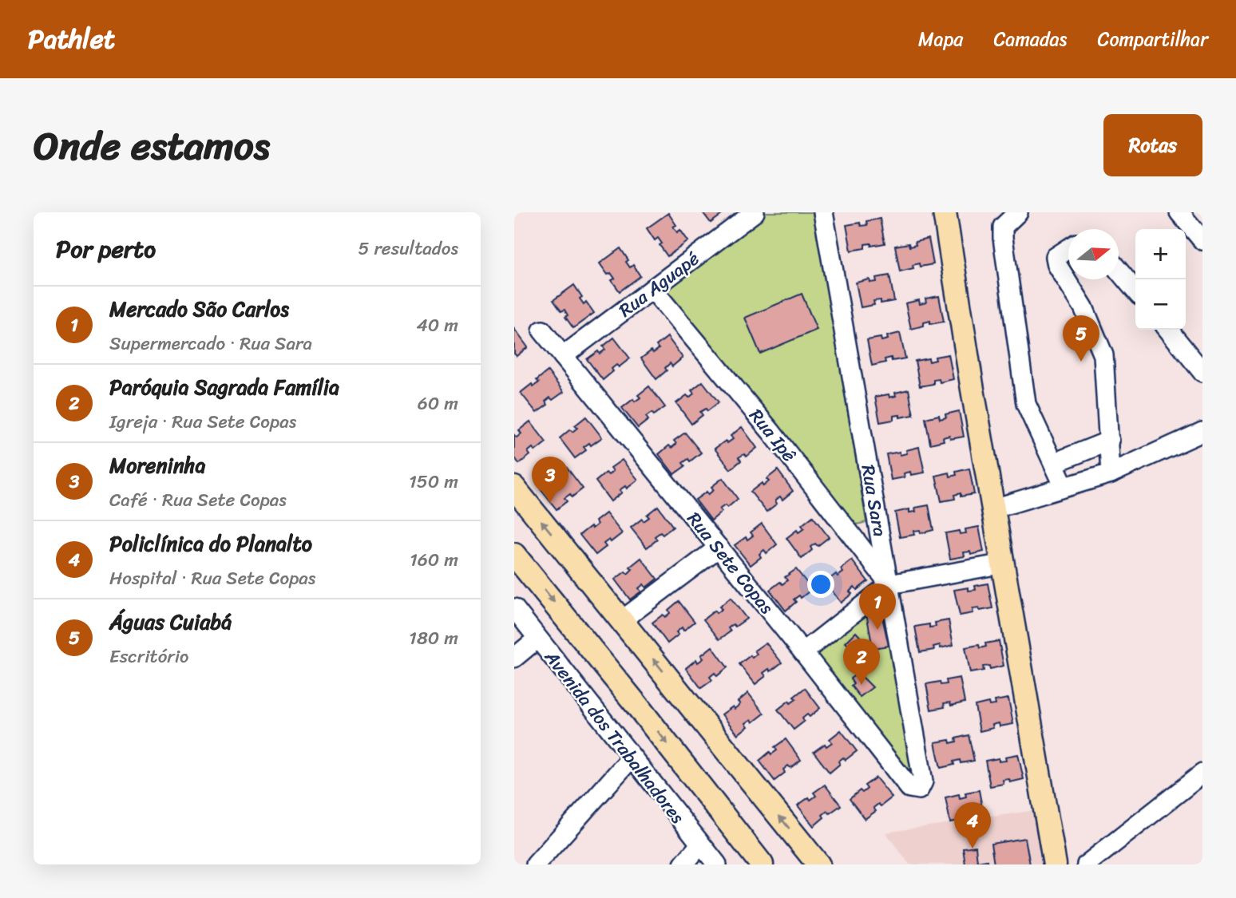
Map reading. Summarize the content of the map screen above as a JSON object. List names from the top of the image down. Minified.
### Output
{"streets":{"street":["Rua Aguapé","Rua Ipê","Rua Sara","Rua Sete Copas","Avenida dos Trabalhadores"]},"crossings":[["Rua Aguapé","Rua Ipê"],["Rua Aguapé","Rua Sete Copas"],["Rua Ipê","Rua Sara"],["Rua Sara","Rua Sete Copas"]],"north":"right","page":{"header":"Pathlet","nav":["Mapa","Camadas","Compartilhar"],"title":"Onde estamos","buttons":"Rotas","heading":["Por perto","5 resultados"],"map_buttons":["+","−"],"list":[{"mark":"1","name":"Mercado São Carlos","note":"Supermercado · Rua Sara","value":"40 m"},{"mark":"2","name":"Paróquia Sagrada Família","note":"Igreja · Rua Sete Copas","value":"60 m"},{"mark":"3","name":"Moreninha","note":"Café · Rua Sete Copas","value":"150 m"},{"mark":"4","name":"Policlínica do Planalto","note":"Hospital · Rua Sete Copas","value":"160 m"},{"mark":"5","name":"Águas Cuiabá","note":"Escritório","value":"180 m"}],"pins":["5","3","1","2","4"]}}
